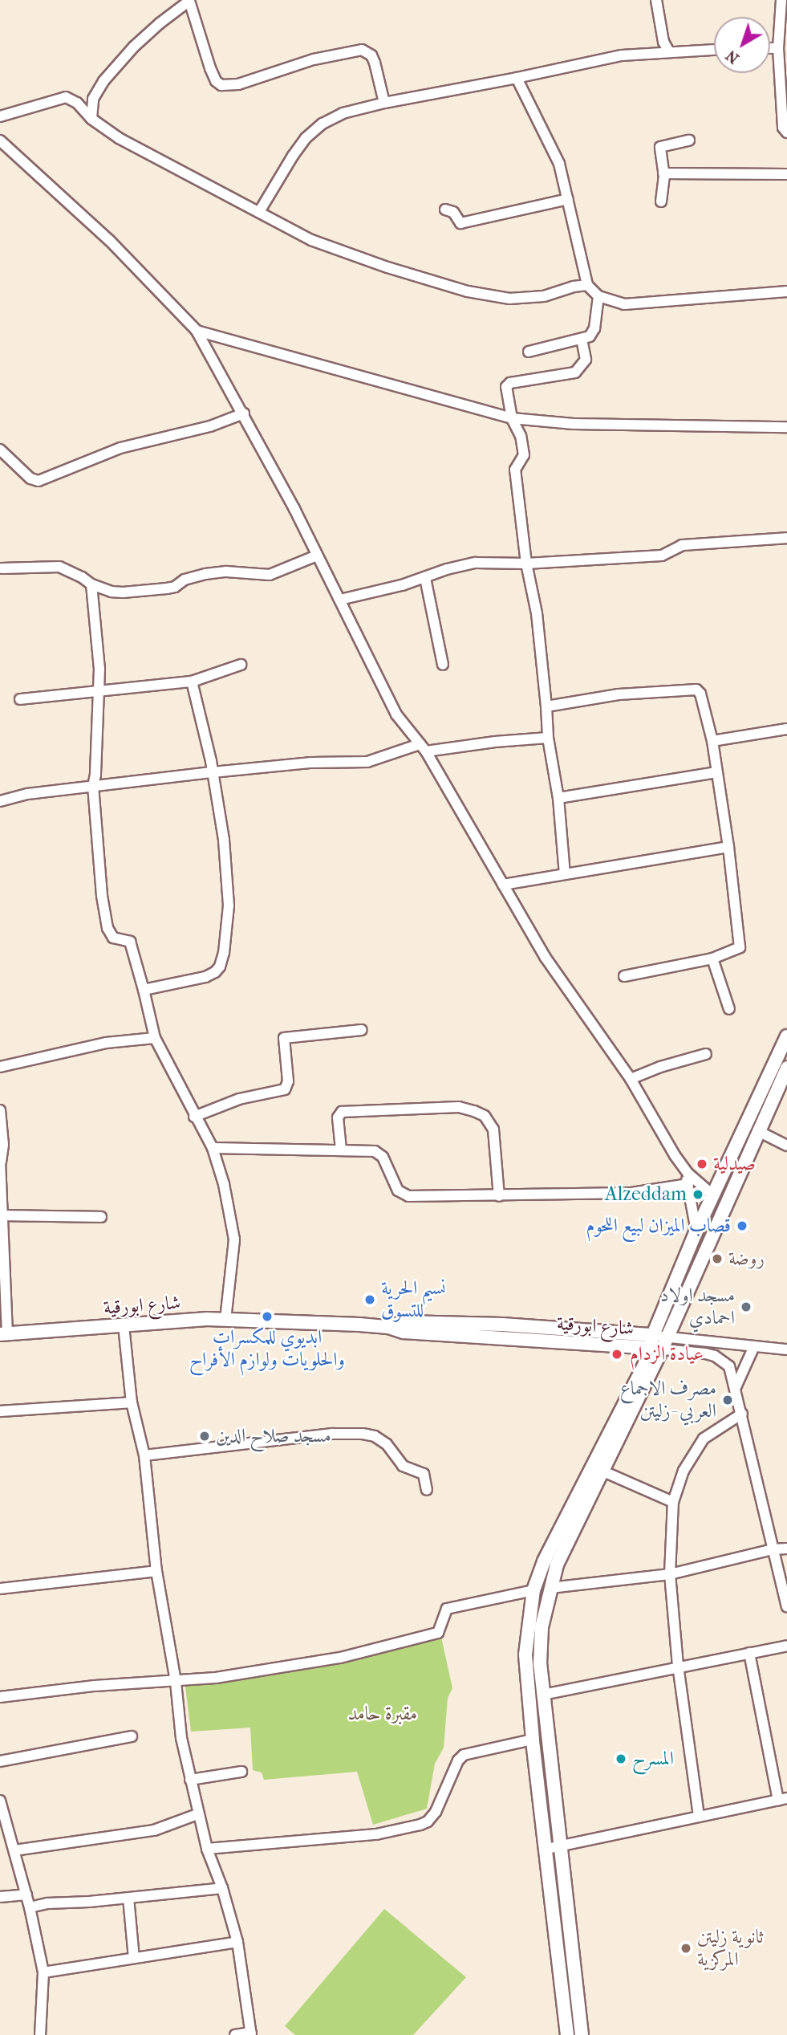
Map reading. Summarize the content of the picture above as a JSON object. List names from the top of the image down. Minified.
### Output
{"streets":{"main road":["شارع ابورقية"]},"parks":["مقبرة حامد"],"places":["صيدلية","Alzeddam","قصاب الميزان لبيع اللحوم","روضة","نسيم الحرية للتسوق","مسجد اولاد احمادي","ابديوي للمكسرات والحلويات ولوازم الأفراح","عيادة الزدام","مصرف الاجماع العربي -زليتن","مسجد صلاح الدين","المسرح","ثانوية زليتن المركزية"],"north":"bottom left"}
